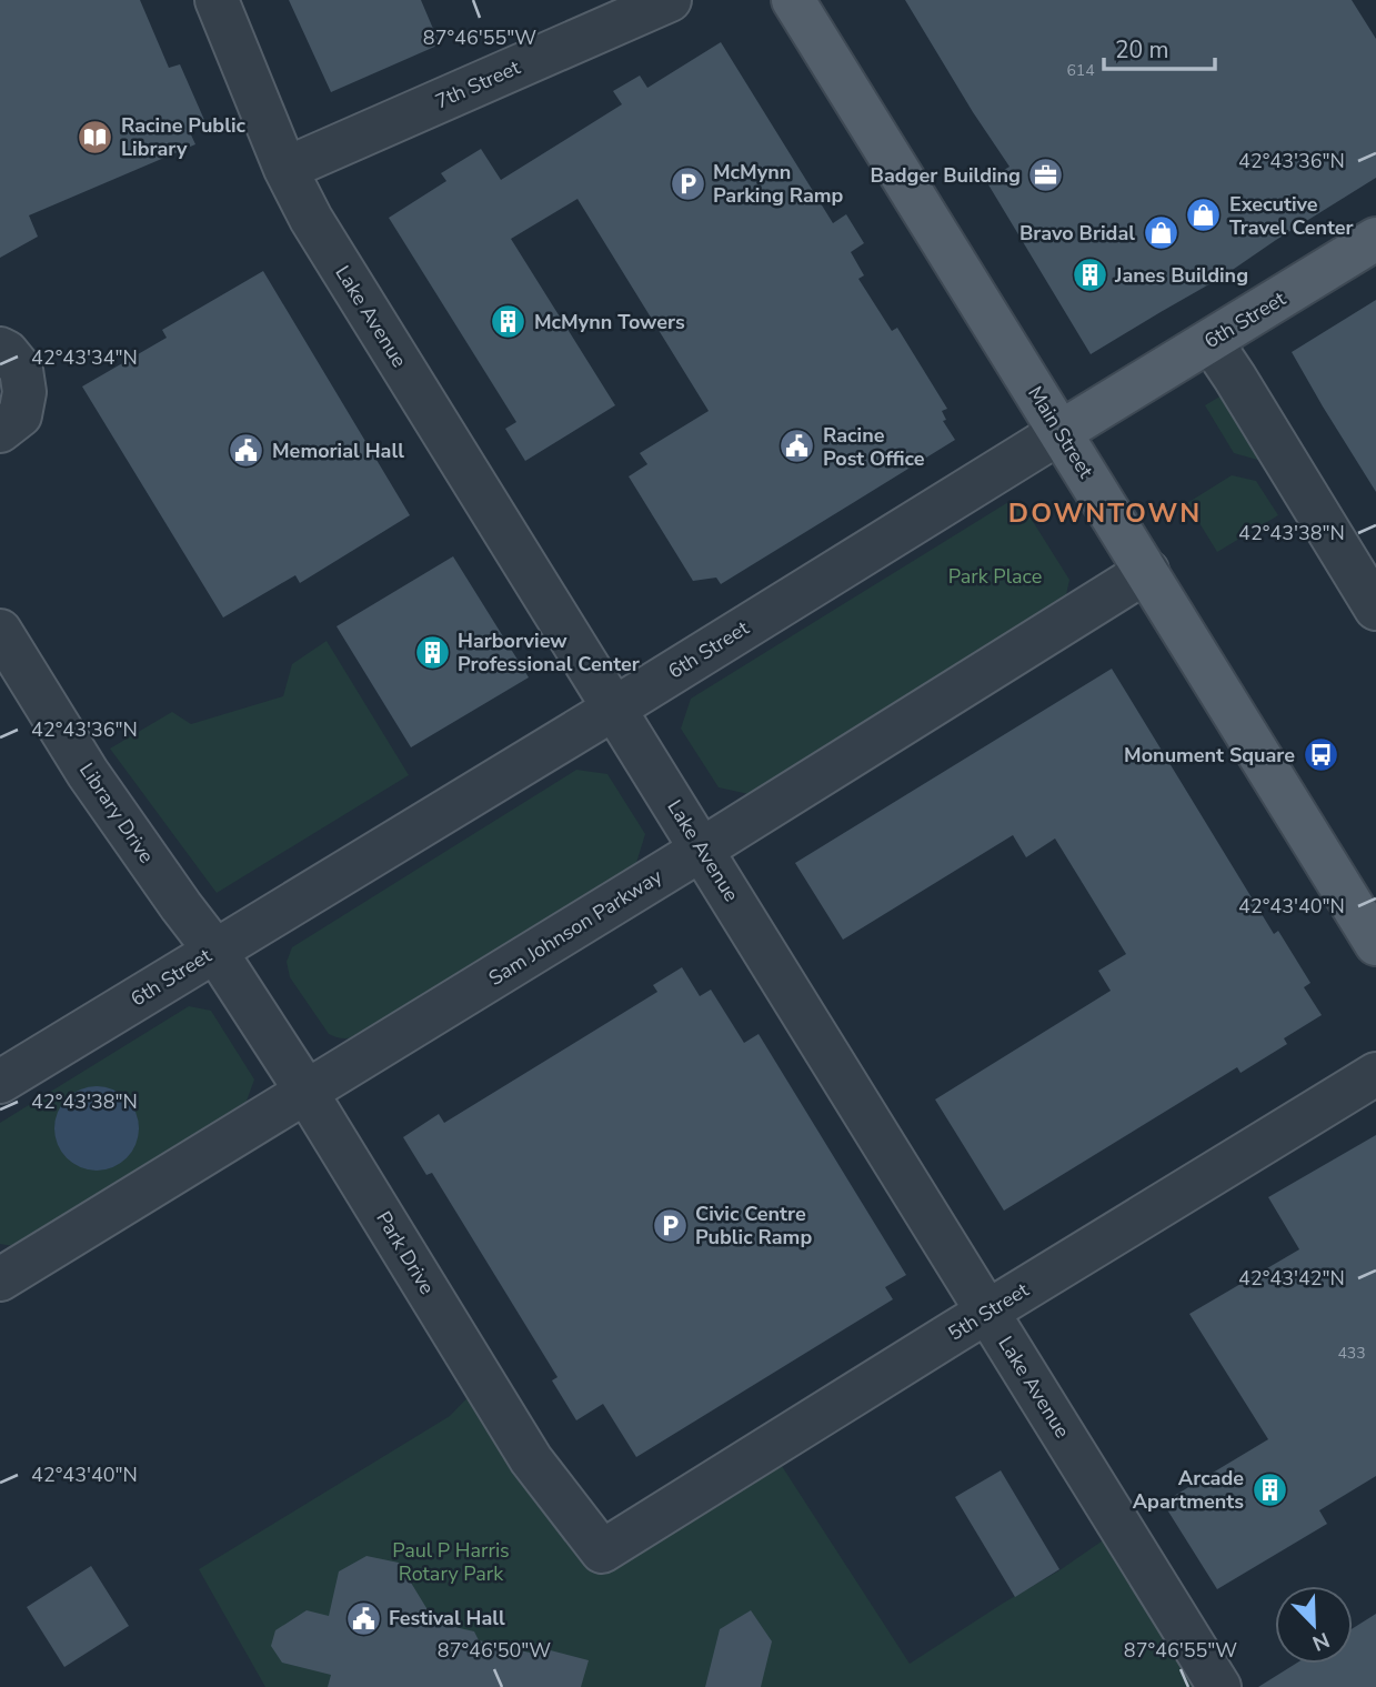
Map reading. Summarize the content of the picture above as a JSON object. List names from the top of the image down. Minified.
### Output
{"streets":{"main road":["6th Street","Main Street"],"street":["7th Street","Lake Avenue","Library Drive","Sam Johnson Parkway","Park Drive","5th Street"]},"crossings":[["7th Street","Lake Avenue"],["Lake Avenue","6th Street"],["Lake Avenue","Sam Johnson Parkway"],["Lake Avenue","5th Street"],["6th Street","Main Street"],["6th Street","Library Drive"],["6th Street","Park Drive"],["Main Street","Sam Johnson Parkway"],["Library Drive","Park Drive"],["Sam Johnson Parkway","Park Drive"],["Park Drive","5th Street"]],"districts":["DOWNTOWN"],"parks":["Park Place","Paul P Harris Rotary Park"],"places":{"library":["Racine Public Library"],"office":["Badger Building"],"parking":["McMynn Parking Ramp","Civic Centre Public Ramp"],"shop":["Executive Travel Center","Bravo Bridal"],"building":["Janes Building","McMynn Towers","Harborview Professional Center","Arcade Apartments"],"public building":["Racine Post Office","Memorial Hall","Festival Hall"],"bus stop":["Monument Square"]},"house_numbers":["614","433"],"scale_bar":"20 m","north":"bottom right","coordinates":["87°46'55\"W","42°43'36\"N","42°43'34\"N","42°43'38\"N","42°43'40\"N","42°43'42\"N","87°46'50\"W"]}
